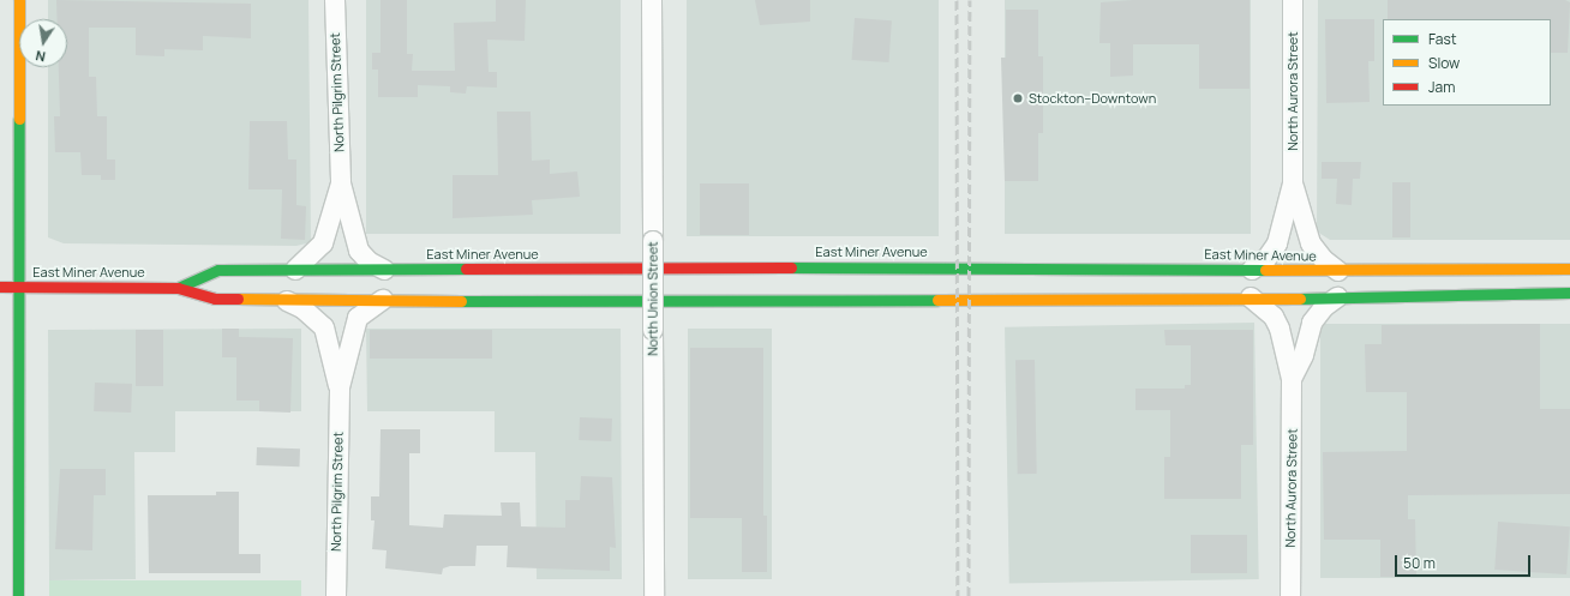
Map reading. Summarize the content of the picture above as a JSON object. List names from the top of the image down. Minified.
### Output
{"streets":{"main road":["East Miner Avenue"],"street":["North Aurora Street","North Pilgrim Street","North Union Street"]},"crossings":[["North Aurora Street","East Miner Avenue"],["North Pilgrim Street","East Miner Avenue"]],"places":["Stockton–Downtown"],"legend":["Fast","Slow","Jam"],"scale_bar":"50 m","north":"bottom"}
